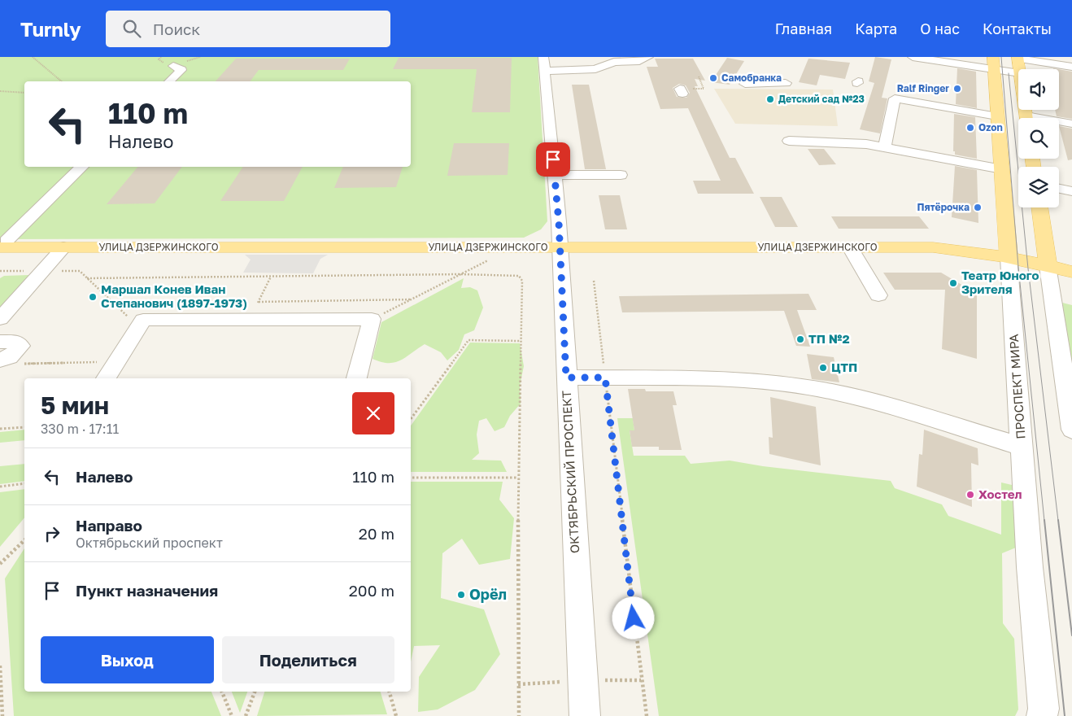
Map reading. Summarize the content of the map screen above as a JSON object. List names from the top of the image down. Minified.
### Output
{"streets":{"main road":["УЛИЦА ДЗЕРЖИНСКОГО","ПРОСПЕКТ МИРА"],"street":["ОКТЯБРЬСКИЙ ПРОСПЕКТ"]},"crossings":[["УЛИЦА ДЗЕРЖИНСКОГО","ПРОСПЕКТ МИРА"],["УЛИЦА ДЗЕРЖИНСКОГО","ОКТЯБРЬСКИЙ ПРОСПЕКТ"]],"places":["Самобранка","Ralf Ringer","Детский сад №23","Ozon","Пятёрочка","Театр Юного Зрителя","Маршал Конев Иван Степанович (1897-1973)","ТП №2","ЦТП","Хостел","Орёл"],"page":{"header":"Turnly","search":"Поиск","nav":["Главная","Карта","О нас","Контакты"],"turn":["110 m","Налево"],"heading":["5 мин","330 m · 17:11"],"list":[{"name":"Налево","value":"110 m"},{"name":"Направо","note":"Октябрьский проспект","value":"20 m"},{"name":"Пункт назначения","value":"200 m"}],"buttons":["Выход","Поделиться"]}}
